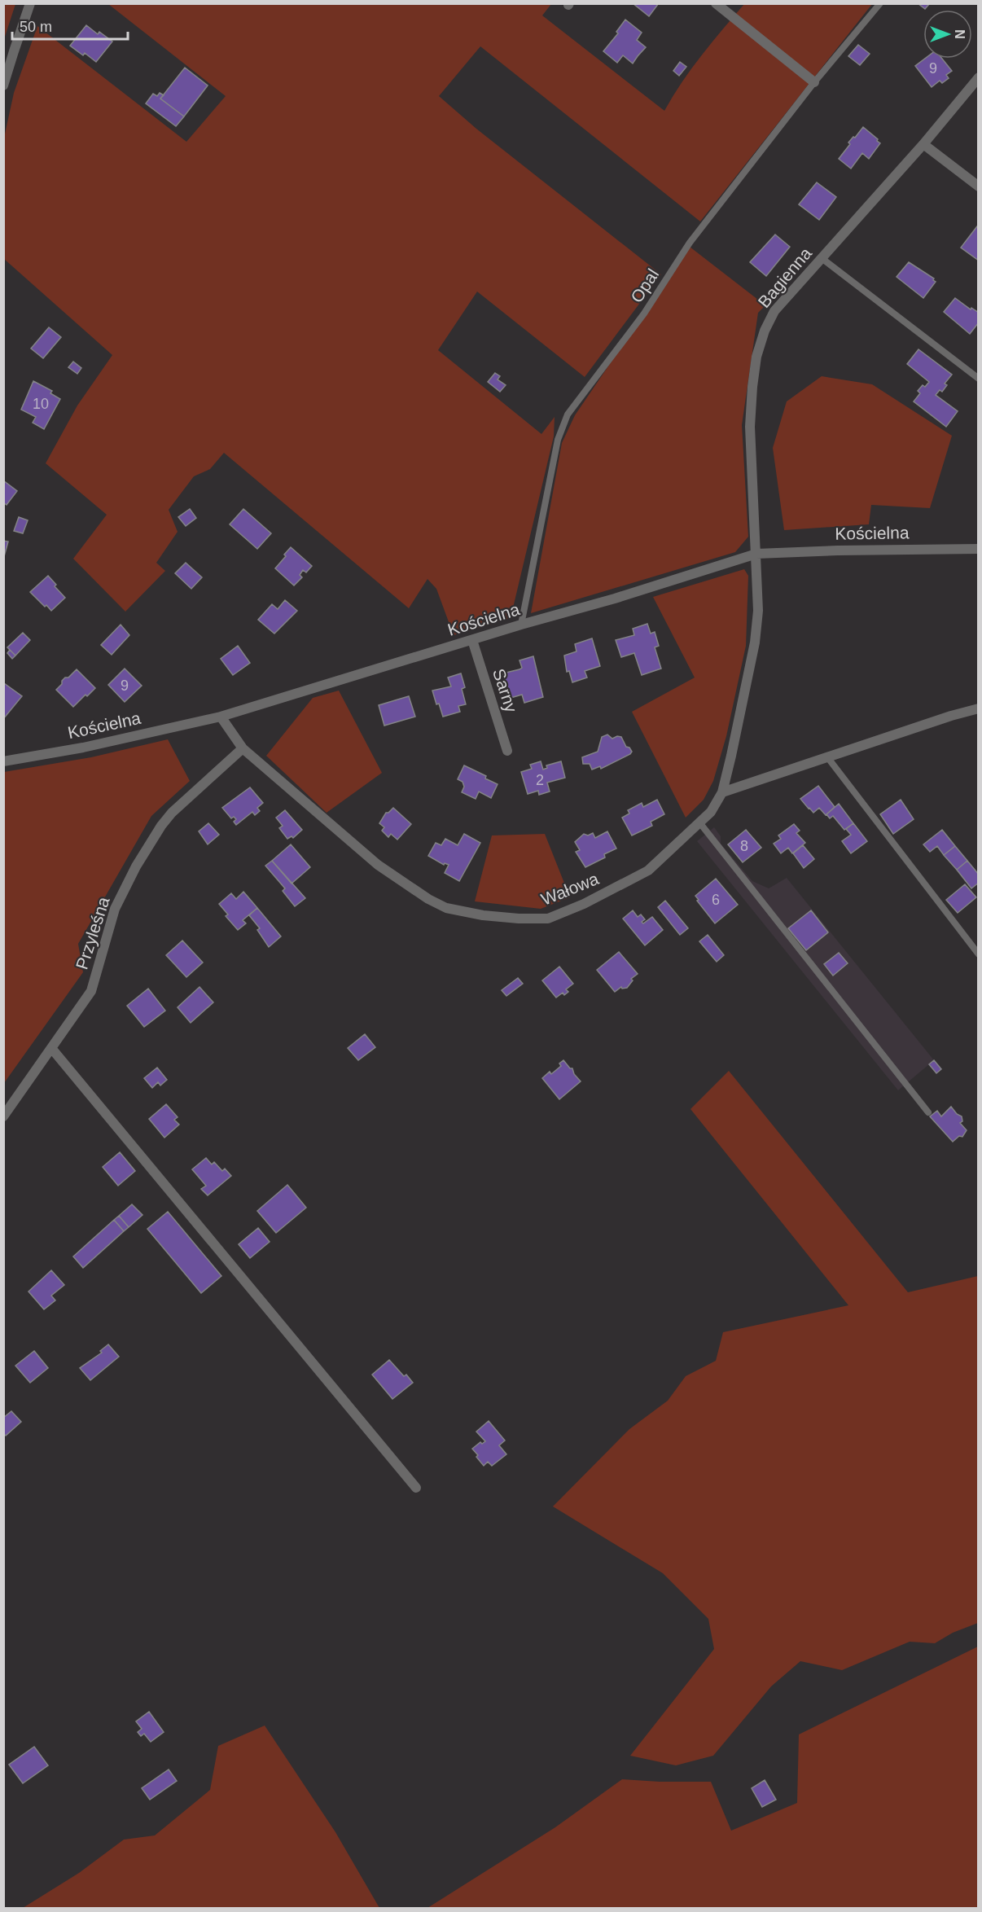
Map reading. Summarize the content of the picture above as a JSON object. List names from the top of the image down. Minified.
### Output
{"streets":{"street":["Bagienna","Kościelna","Sarny","Wałowa","Przyleśna"],"lane":["Opal"]},"crossings":[["Bagienna","Kościelna"],["Bagienna","Wałowa"],["Opal","Kościelna"],["Kościelna","Sarny"],["Kościelna","Wałowa"],["Wałowa","Przyleśna"]],"house_numbers":["9","10","9","2","8","6"],"scale_bar":"50 m","north":"right"}
